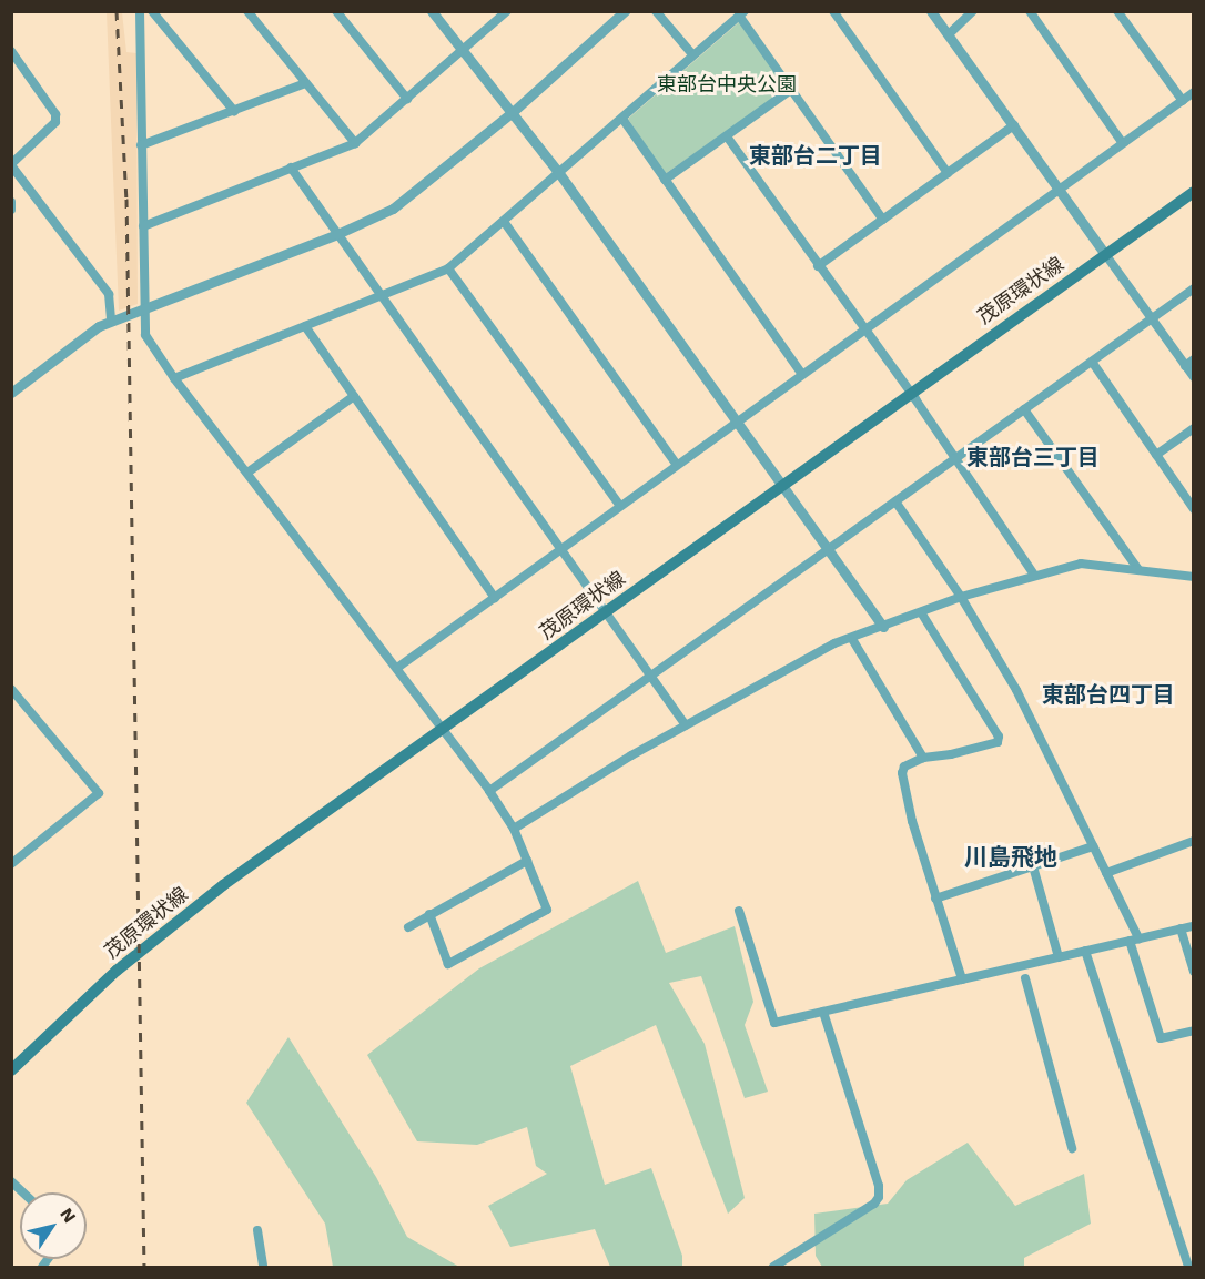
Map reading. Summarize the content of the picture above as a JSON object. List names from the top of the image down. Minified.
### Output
{"streets":{"main road":["茂原環状線"]},"districts":["東部台二丁目","東部台三丁目","東部台四丁目","川島飛地"],"parks":["東部台中央公園"],"north":"top right"}
